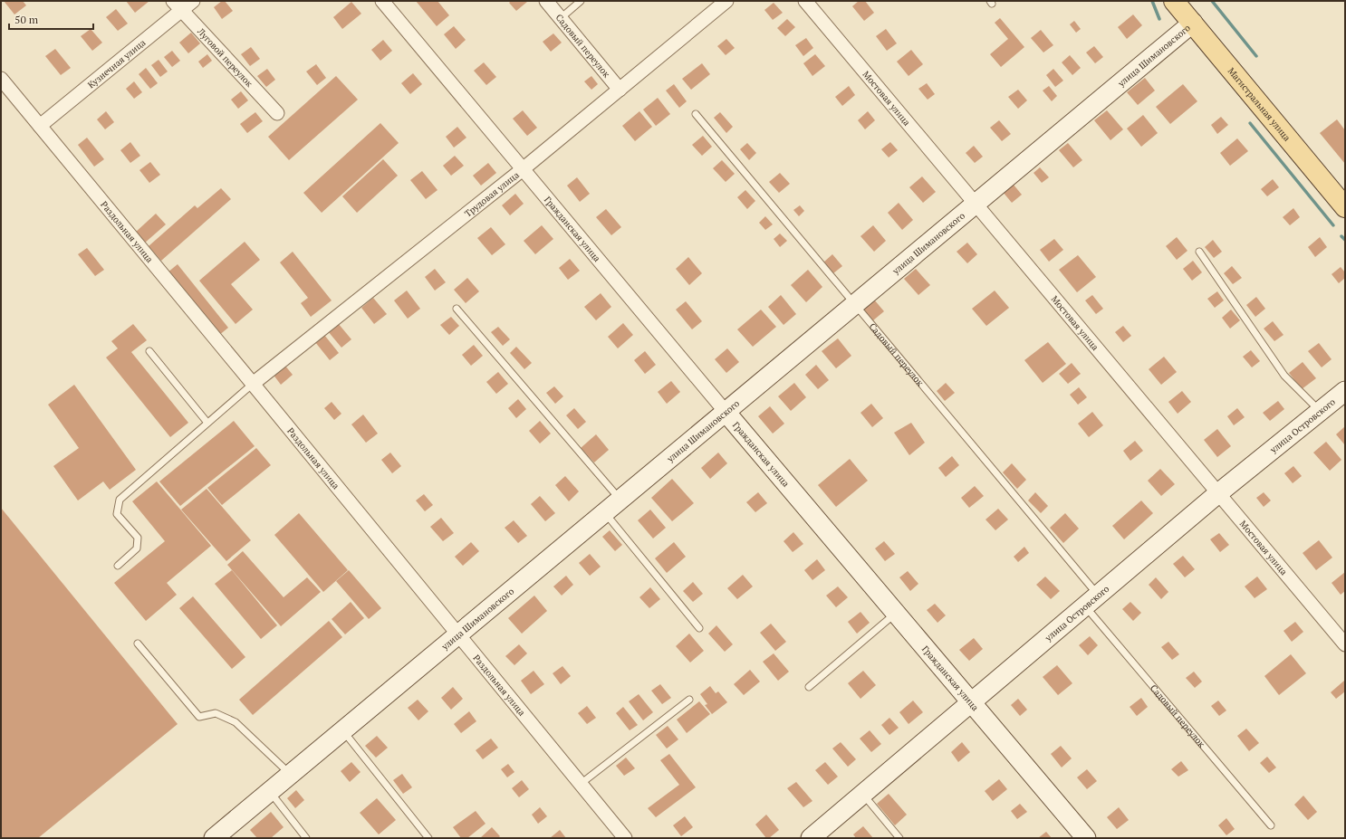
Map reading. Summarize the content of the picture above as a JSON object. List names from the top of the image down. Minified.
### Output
{"streets":{"main road":["Магистральная улица"],"street":["Садовый переулок","улица Шимановского","Луговой переулок","Кузнечная улица","Мостовая улица","Трудовая улица","Гражданская улица","Раздольная улица","улица Островского"]},"crossings":[["Садовый переулок","улица Шимановского"],["Садовый переулок","Трудовая улица"],["Садовый переулок","улица Островского"],["улица Шимановского","Мостовая улица"],["улица Шимановского","Магистральная улица"],["улица Шимановского","Гражданская улица"],["улица Шимановского","Раздольная улица"],["Луговой переулок","Кузнечная улица"],["Кузнечная улица","Раздольная улица"],["Мостовая улица","улица Островского"],["Трудовая улица","Гражданская улица"],["Трудовая улица","Раздольная улица"],["Гражданская улица","улица Островского"]],"scale_bar":"50 m"}
